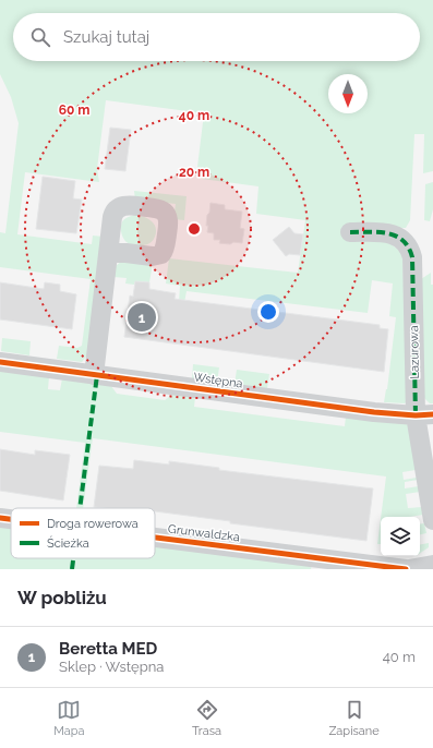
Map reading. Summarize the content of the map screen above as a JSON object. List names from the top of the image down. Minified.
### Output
{"streets":{"street":["Lazurowa","Wstępna","Grunwaldzka"]},"crossings":[["Lazurowa","Wstępna"]],"legend":["Droga rowerowa","Ścieżka"],"north":"bottom","page":{"search":"Szukaj tutaj","pins":"1","heading":"W pobliżu","list":[{"mark":"1","name":"Beretta MED","note":"Sklep · Wstępna","value":"40 m"}],"nav":["Mapa","Trasa","Zapisane"]},"rings":["60 m","40 m","20 m"]}
